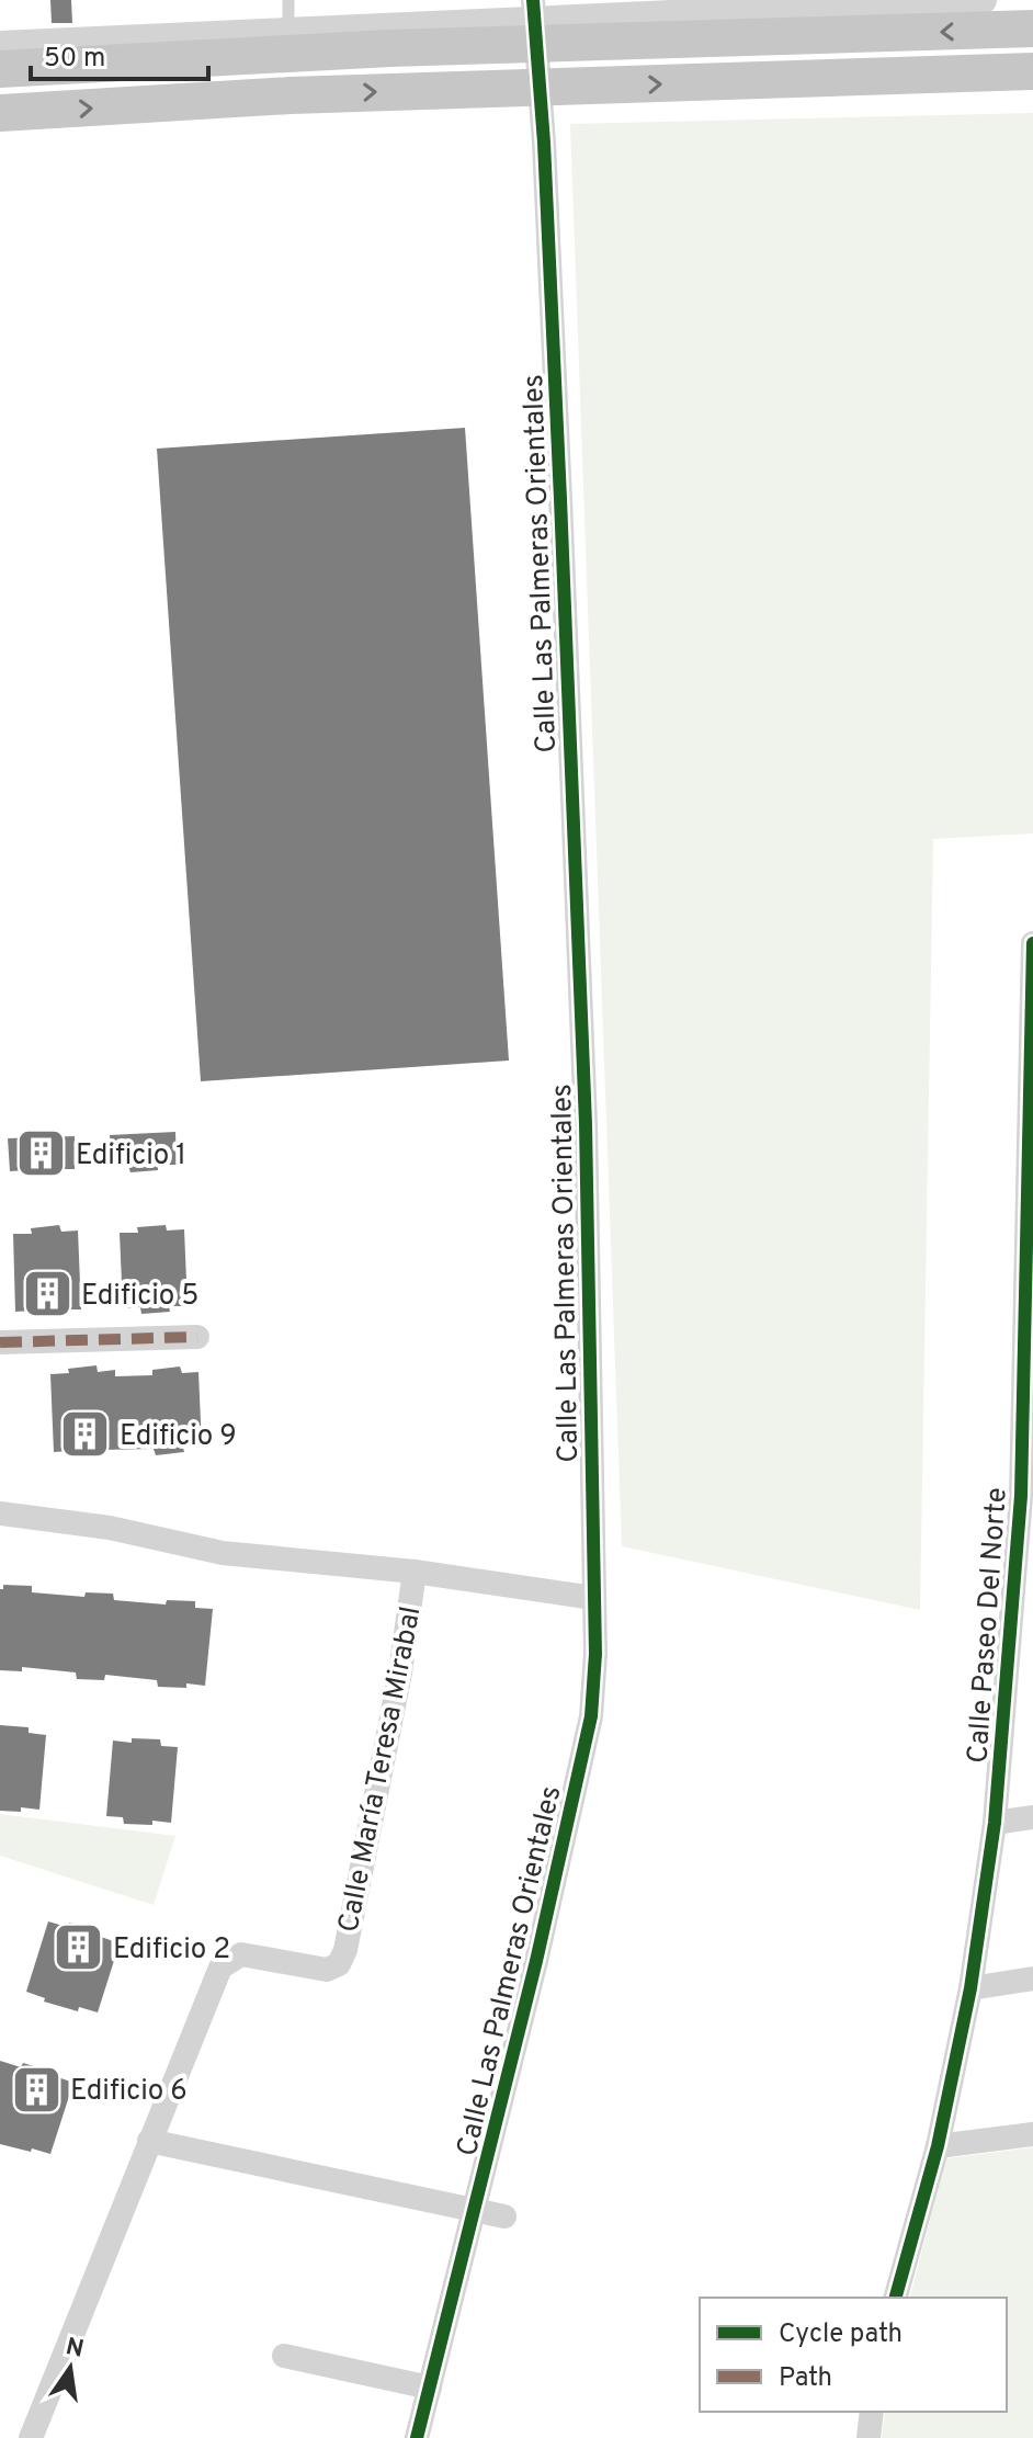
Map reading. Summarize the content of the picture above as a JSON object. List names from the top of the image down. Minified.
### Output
{"streets":{"street":["Calle Las Palmeras Orientales","Calle Paseo Del Norte","Calle María Teresa Mirabal"]},"places":{"building":["Edificio 1","Edificio 5","Edificio 9","Edificio 2","Edificio 6"]},"legend":["Cycle path","Path"],"scale_bar":"50 m","north":"top"}
